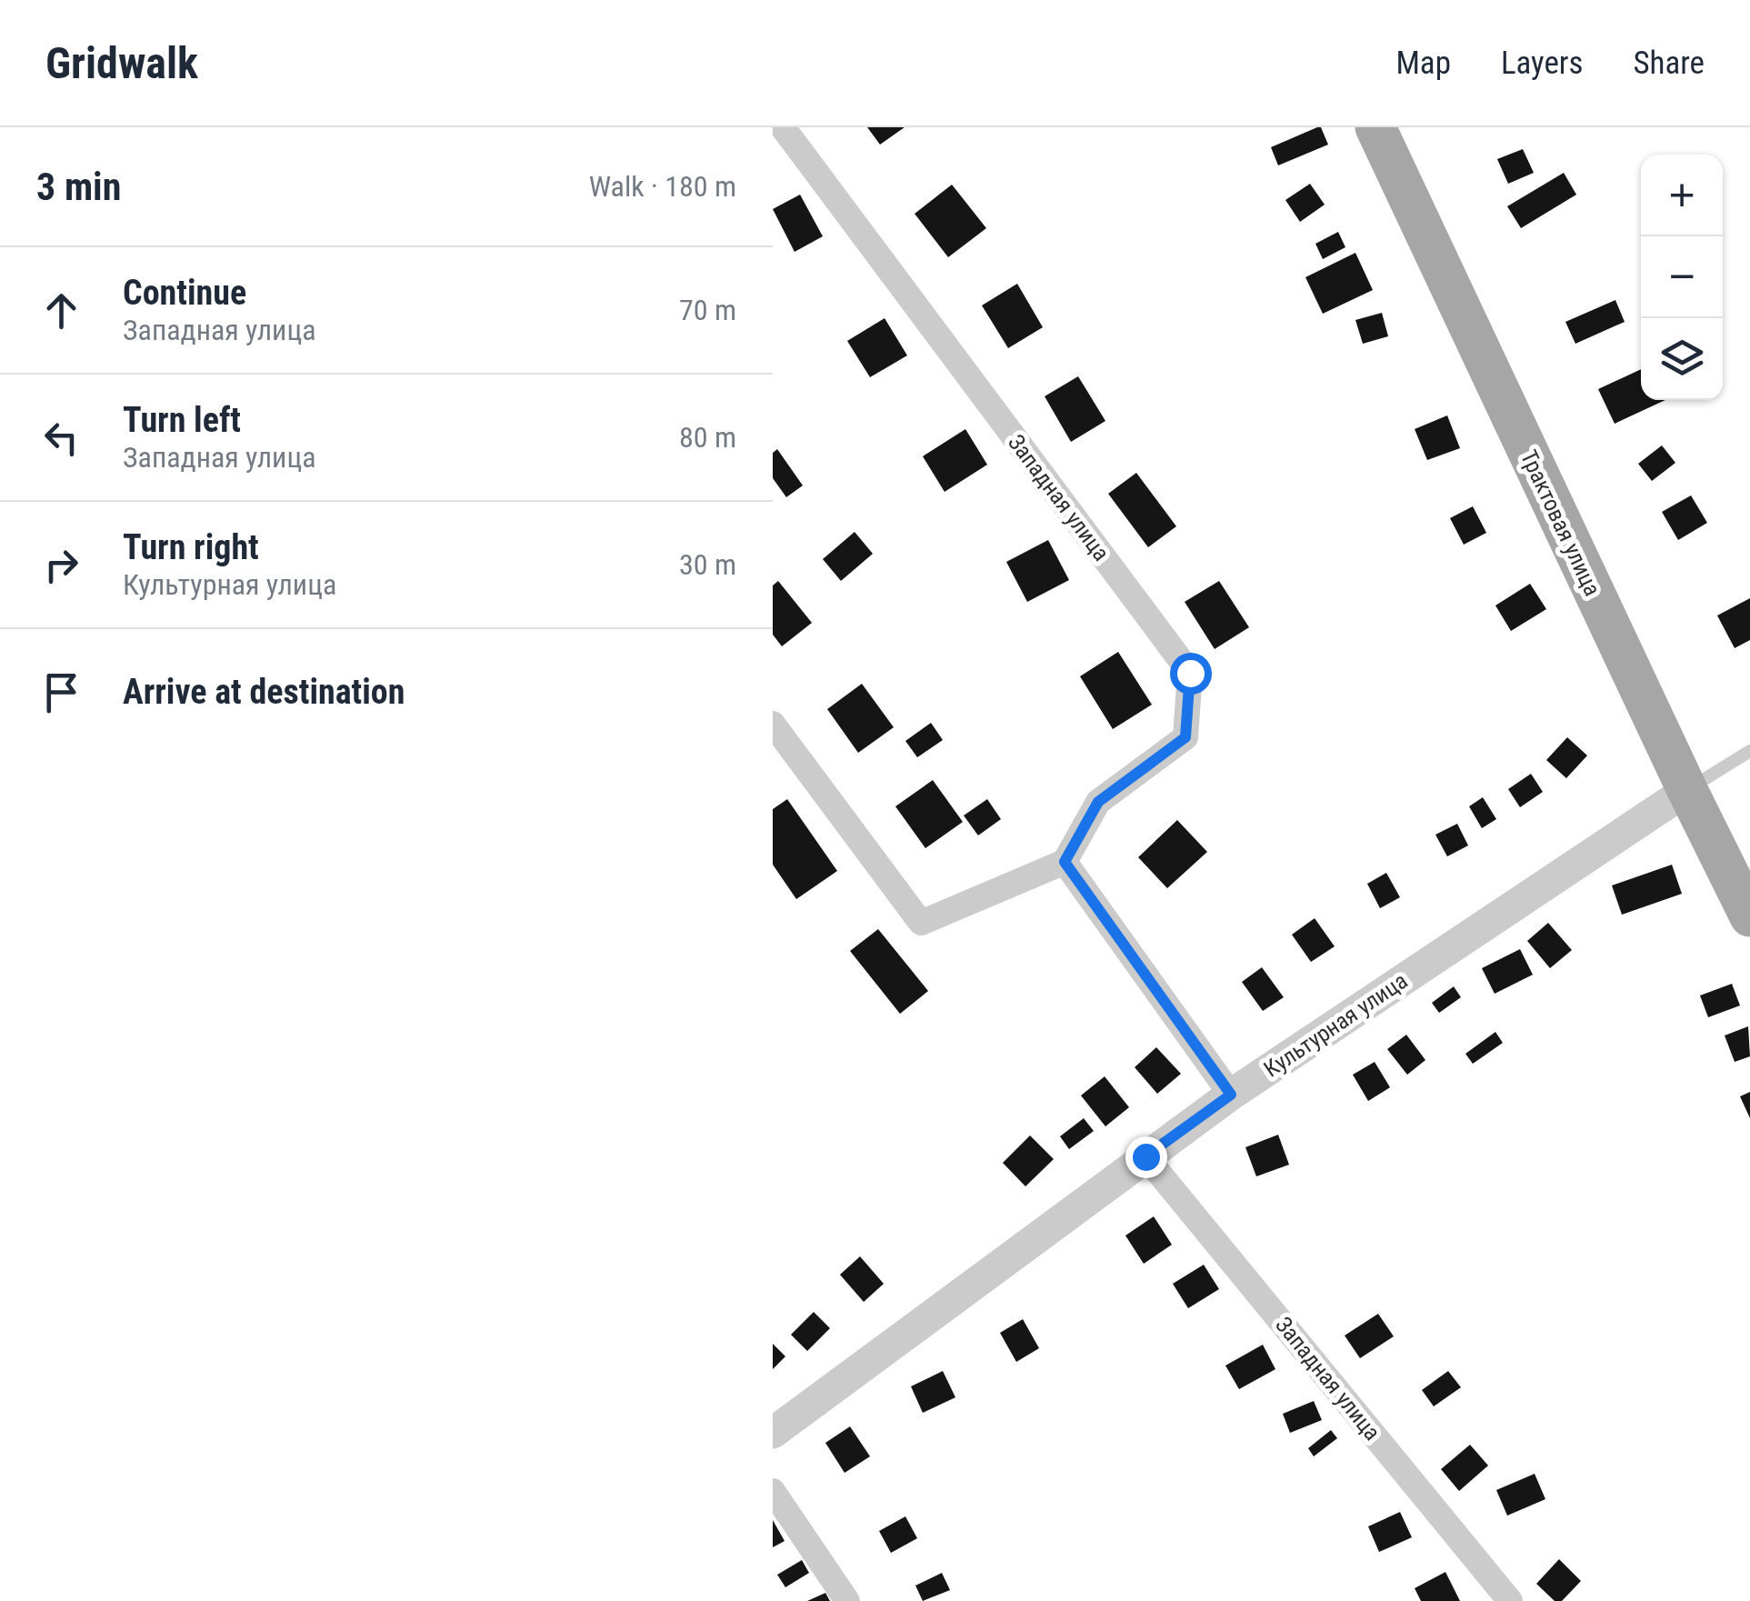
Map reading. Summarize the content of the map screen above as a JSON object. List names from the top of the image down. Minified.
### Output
{"streets":{"main road":["Трактовая улица"],"street":["Западная улица","Культурная улица"]},"crossings":[["Западная улица","Культурная улица"],["Трактовая улица","Культурная улица"]],"page":{"header":"Gridwalk","nav":["Map","Layers","Share"],"heading":["3 min","Walk · 180 m"],"map_buttons":["+","−"],"list":[["Continue","Западная улица","70 m"],["Turn left","Западная улица","80 m"],["Turn right","Культурная улица","30 m"],"Arrive at destination"]}}
